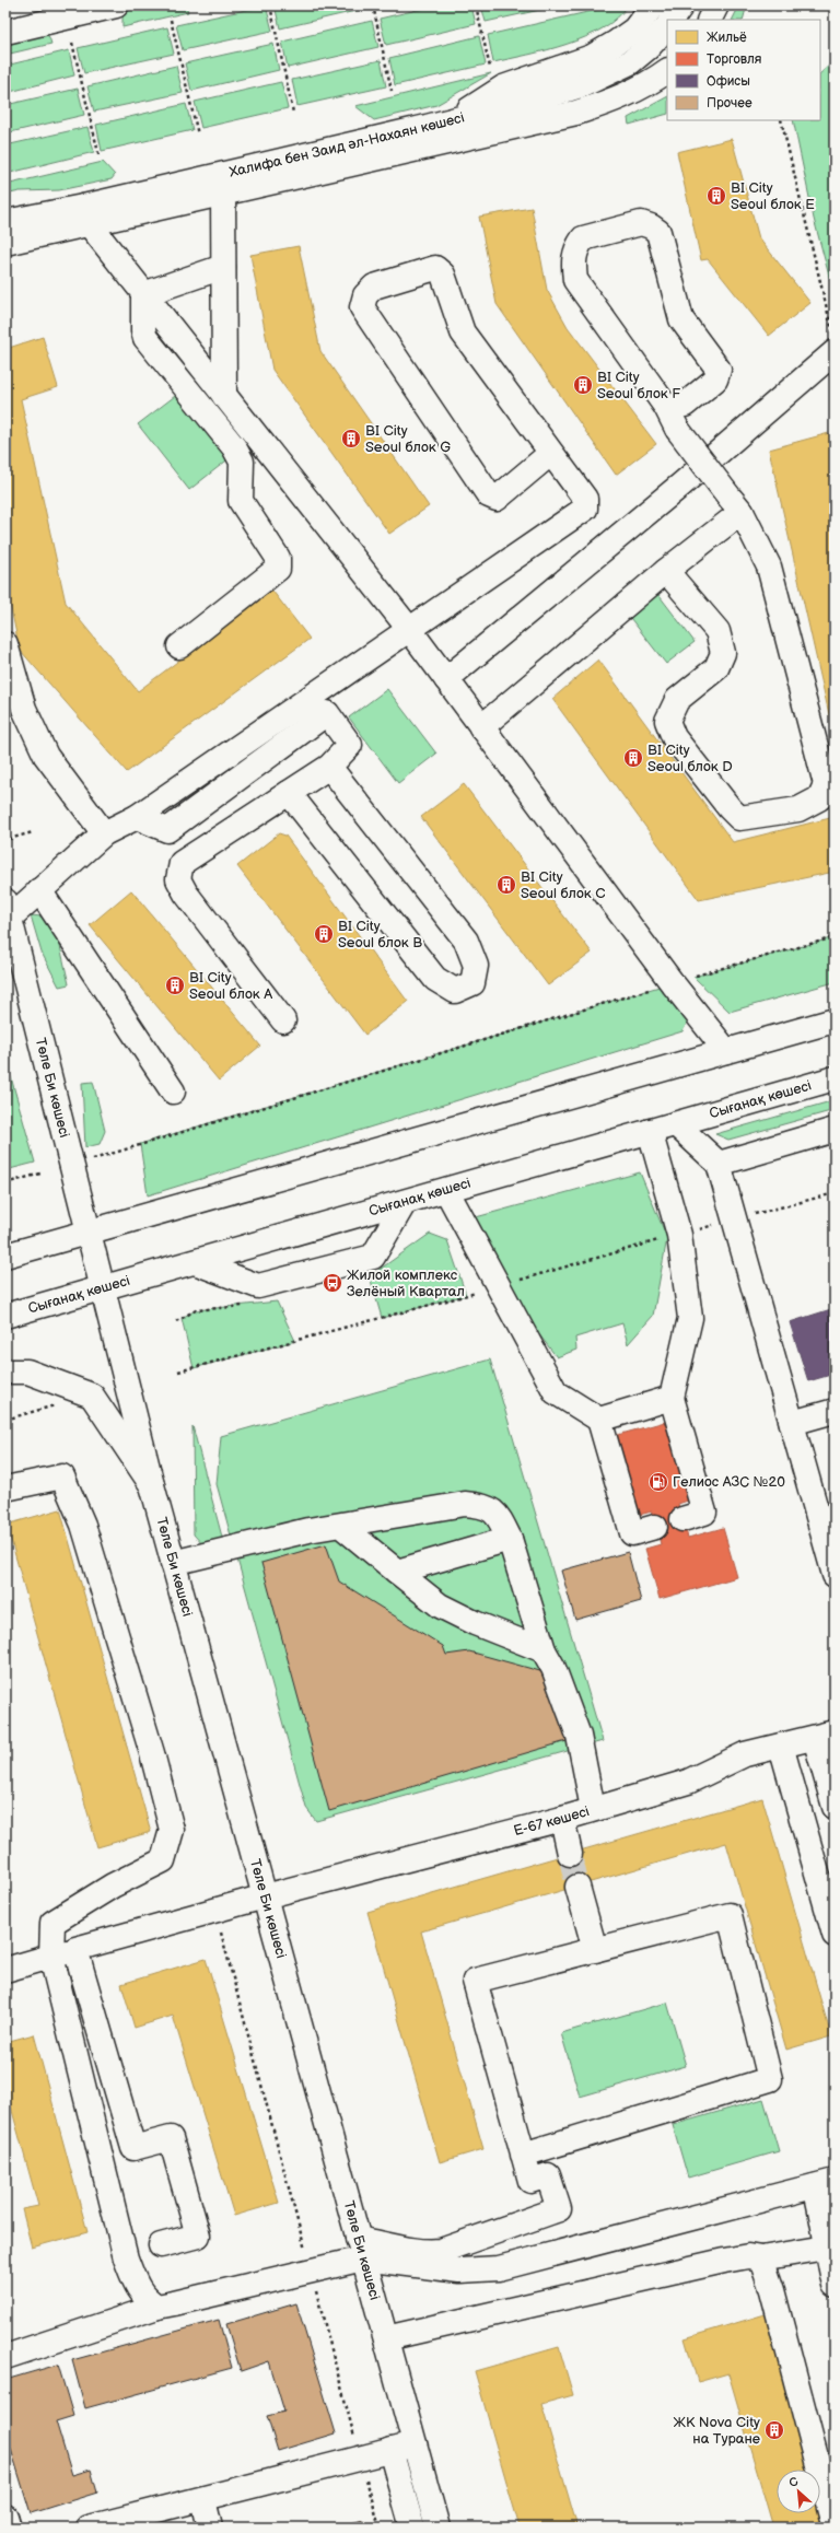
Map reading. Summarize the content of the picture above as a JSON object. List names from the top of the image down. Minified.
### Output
{"streets":{"street":["Халифа бен Заид әл-Нахаян көшесі","Төле Би көшесі","Сығанақ көшесі","Е-67 көшесі"]},"crossings":[["Төле Би көшесі","Сығанақ көшесі"],["Төле Би көшесі","Е-67 көшесі"]],"places":{"building":["BI City Seoul блок E","BI City Seoul блок F","BI City Seoul блок G","BI City Seoul блок D","BI City Seoul блок C","BI City Seoul блок B","BI City Seoul блок A","ЖК Nova City на Туране"],"bus stop":["Жилой комплекс Зелёный Квартал"],"fuel station":["Гелиос АЗС №20"]},"legend":["Жильё","Торговля","Офисы","Прочее"],"north":"top left"}
